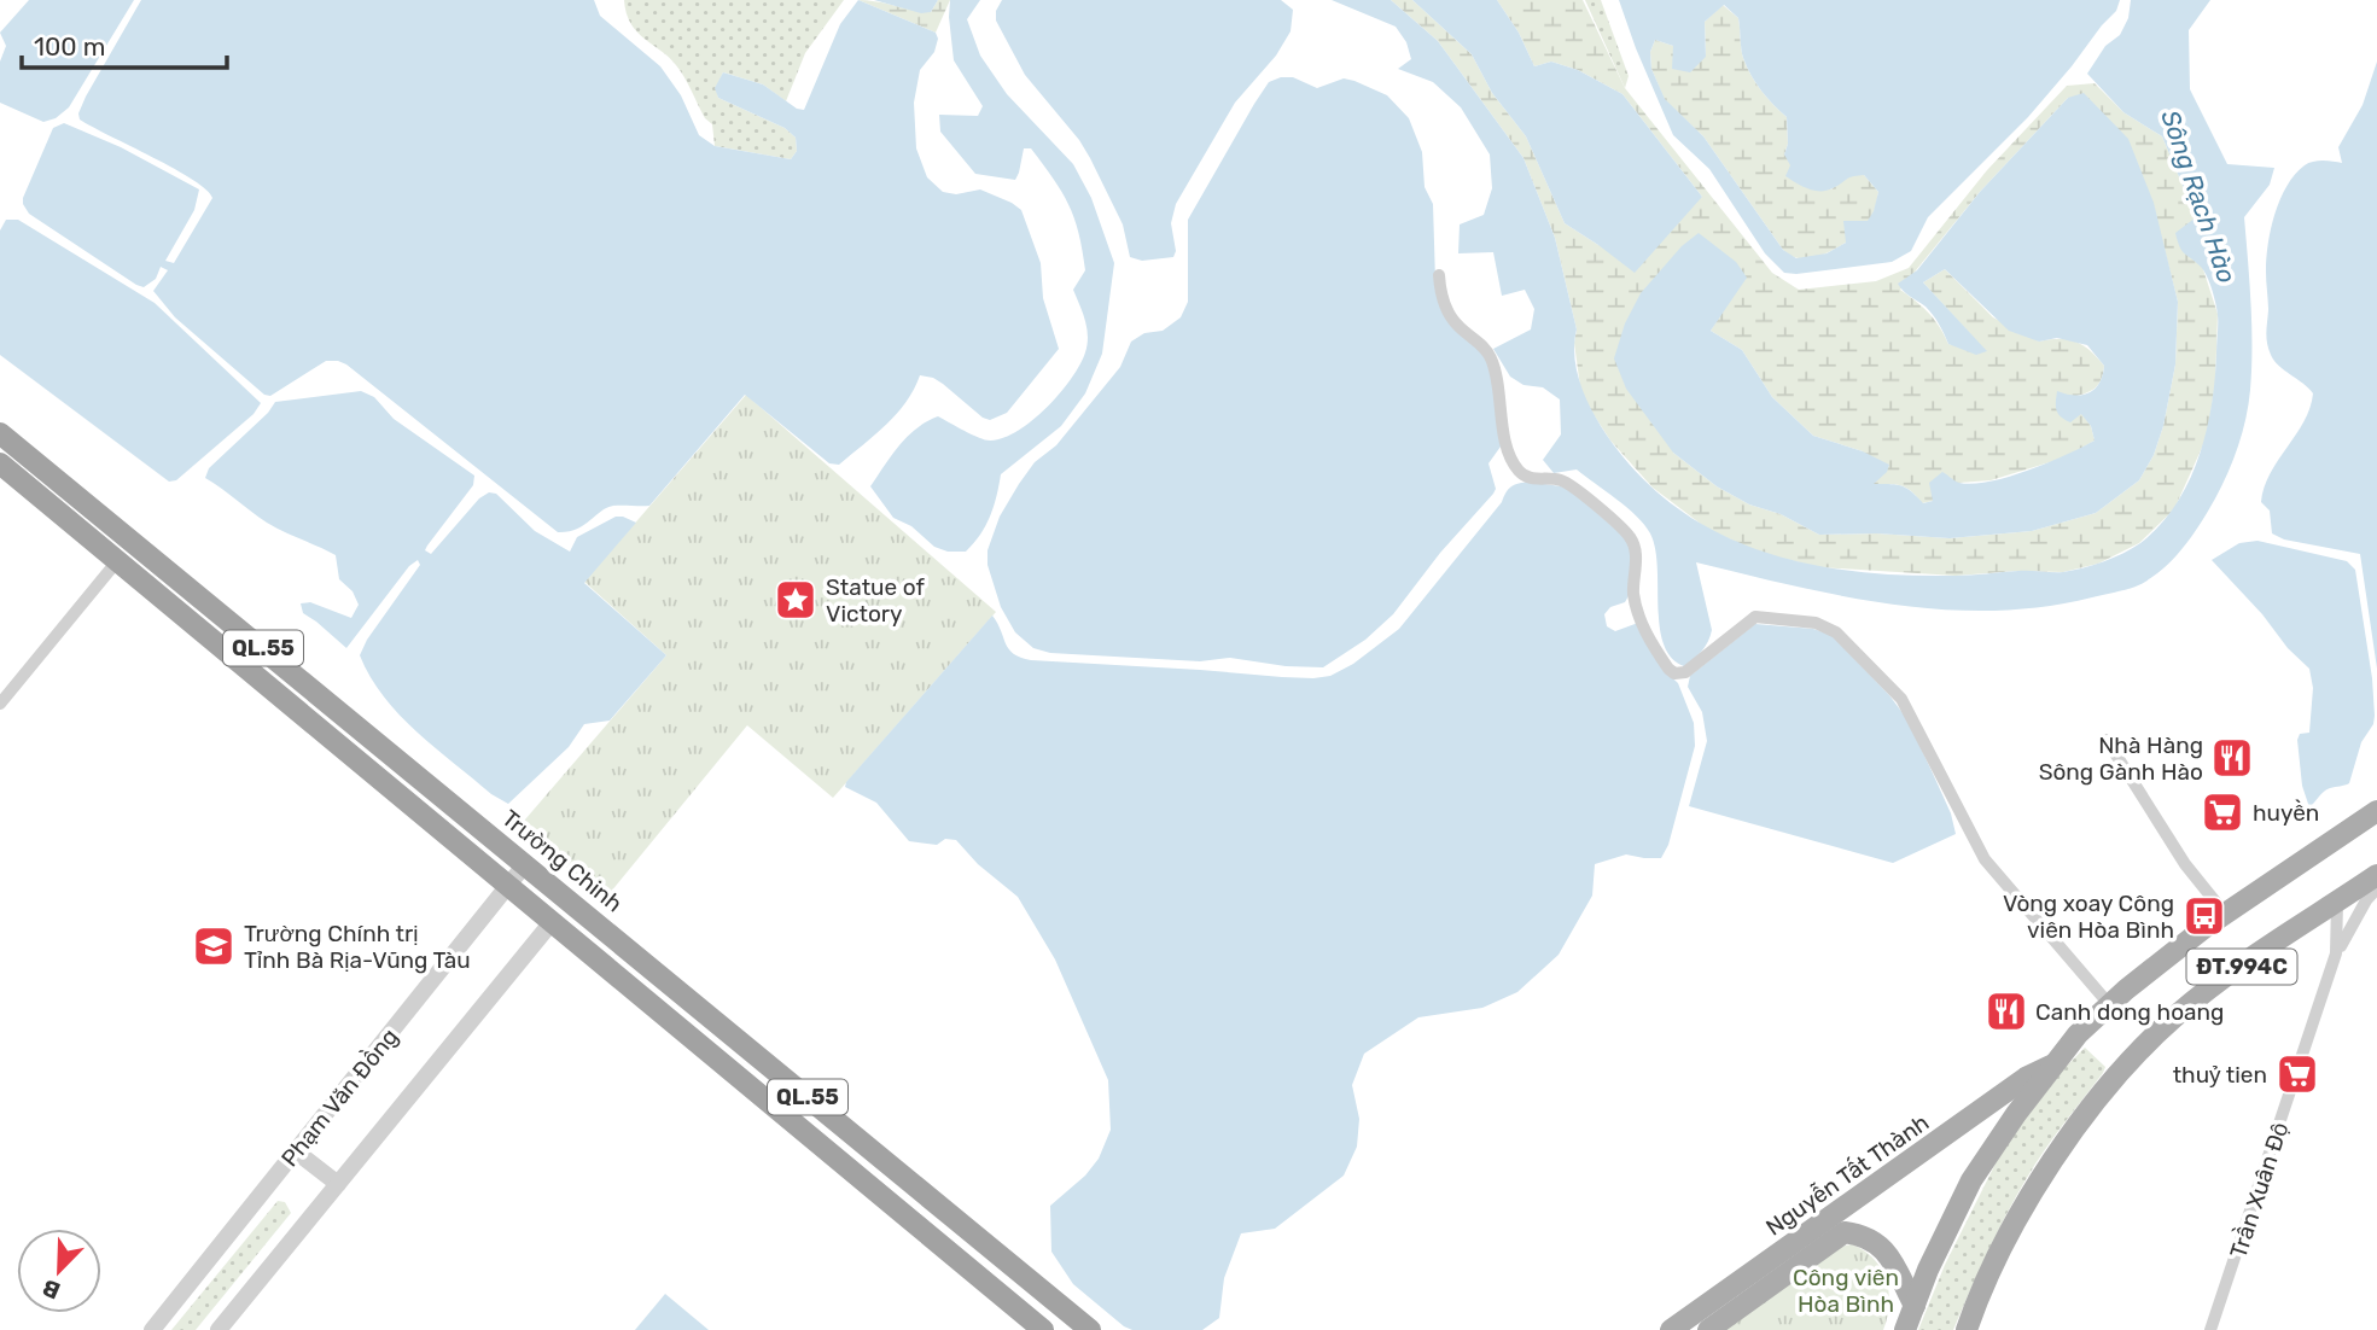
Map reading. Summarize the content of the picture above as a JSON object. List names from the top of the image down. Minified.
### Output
{"streets":{"highway":["QL.55","Trường Chinh"],"main road":["ĐT.994C","Nguyễn Tất Thành"],"street":["Phạm Văn Đồng","Trần Xuân Độ"]},"crossings":[["QL.55","Phạm Văn Đồng"],["Trường Chinh","Phạm Văn Đồng"],["ĐT.994C","Nguyễn Tất Thành"],["ĐT.994C","Trần Xuân Độ"]],"water":["Sông Rạch Hào"],"parks":["Công viên Hòa Bình"],"places":{"place":["Statue of Victory"],"restaurant":["Nhà Hàng Sông Gành Hào","Canh dong hoang"],"supermarket":["huyền","thuỷ tien"],"bus stop":["Vòng xoay Công viên Hòa Bình"],"school or university":["Trường Chính trị Tỉnh Bà Rịa-Vũng Tàu"]},"scale_bar":"100 m","north":"bottom left"}
